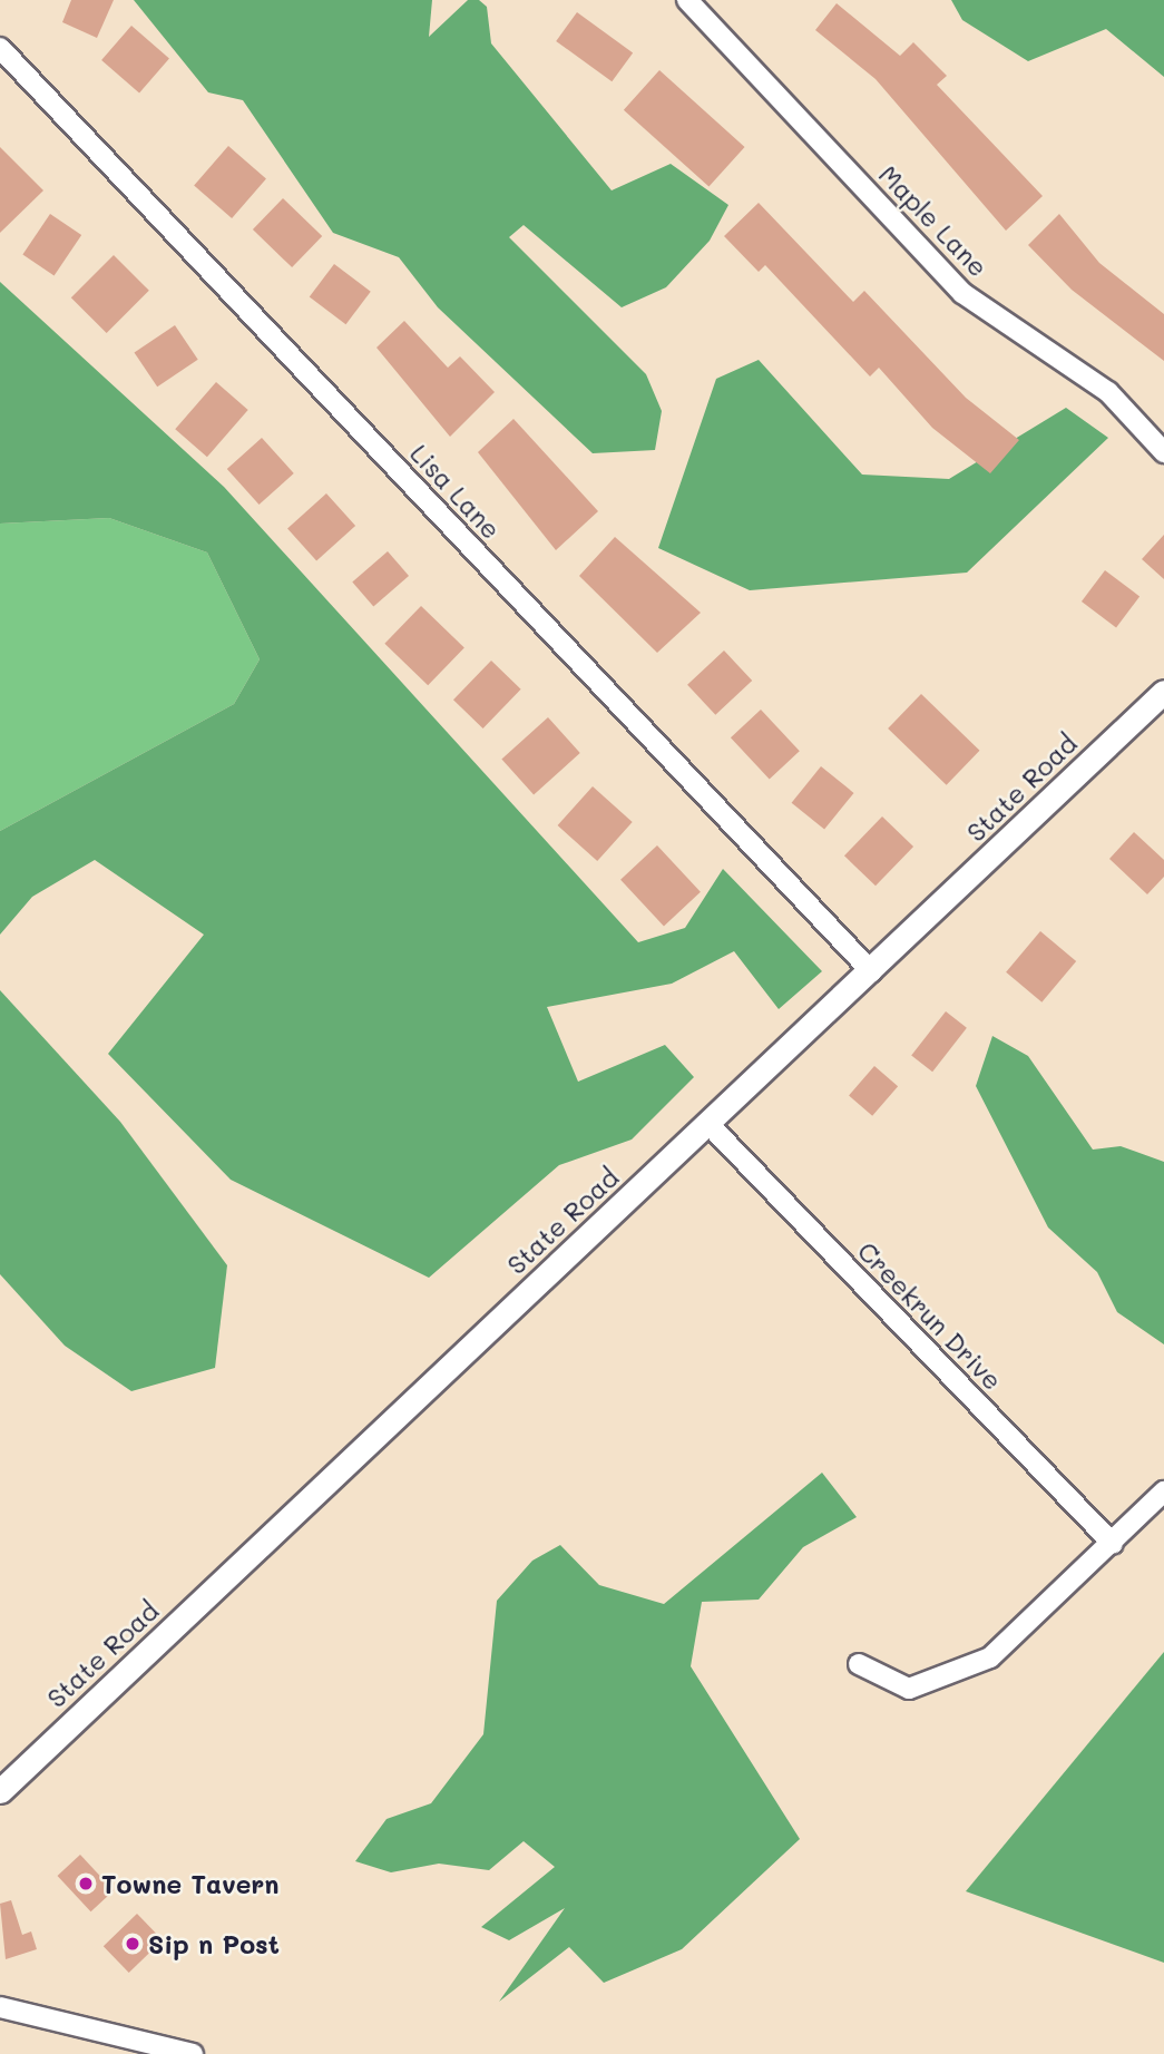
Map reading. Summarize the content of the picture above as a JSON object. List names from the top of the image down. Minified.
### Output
{"streets":{"main road":["State Road"],"street":["Maple Lane","Lisa Lane","Creekrun Drive"]},"crossings":[["Lisa Lane","State Road"],["State Road","Creekrun Drive"]],"places":["Towne Tavern","Sip n Post"]}
